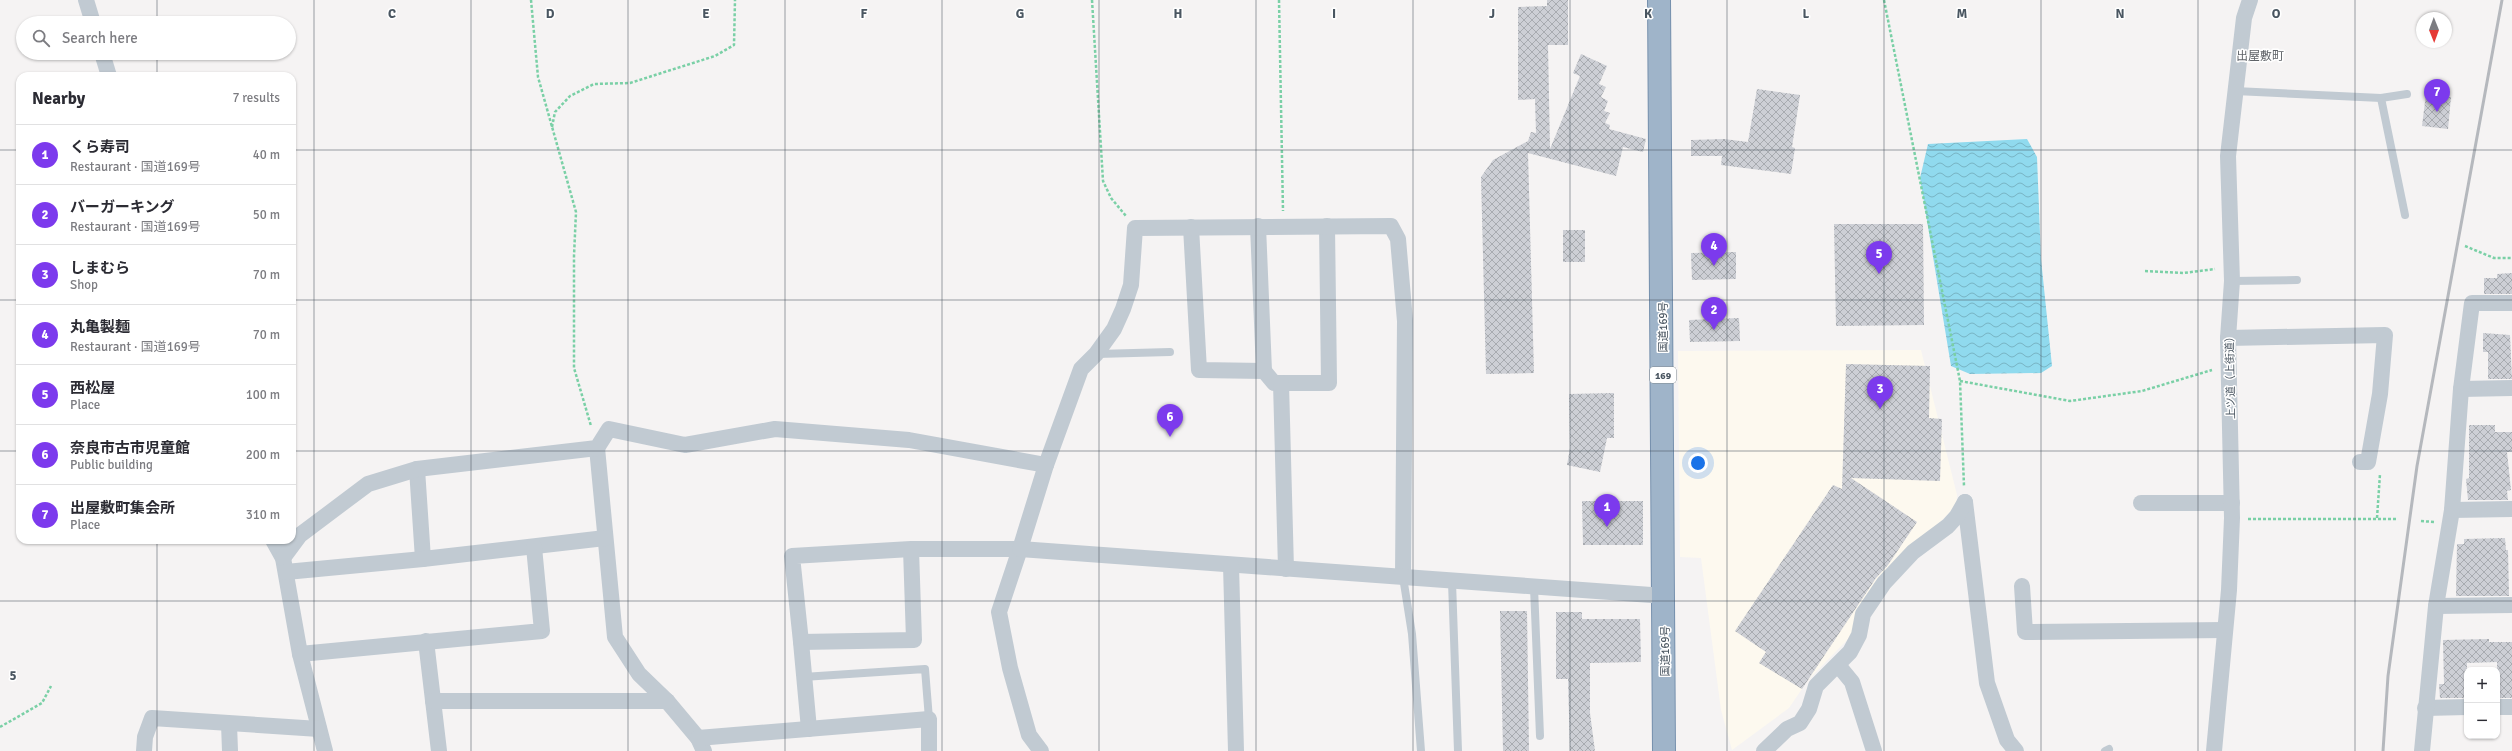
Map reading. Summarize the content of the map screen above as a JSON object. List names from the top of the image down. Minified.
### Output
{"streets":{"highway":["国道169号","169"],"street":["上ツ道（上街道）"]},"districts":["出屋敷町"],"north":"bottom","page":{"search":"Search here","heading":["Nearby","7 results"],"pins":["7","4","5","2","3","6","1"],"list":[{"mark":"1","name":"くら寿司","note":"Restaurant · 国道169号","value":"40 m"},{"mark":"2","name":"バーガーキング","note":"Restaurant · 国道169号","value":"50 m"},{"mark":"3","name":"しまむら","note":"Shop","value":"70 m"},{"mark":"4","name":"丸亀製麺","note":"Restaurant · 国道169号","value":"70 m"},{"mark":"5","name":"西松屋","note":"Place","value":"100 m"},{"mark":"6","name":"奈良市古市児童館","note":"Public building","value":"200 m"},{"mark":"7","name":"出屋敷町集会所","note":"Place","value":"310 m"}],"map_buttons":["+","−"]},"grid":{"columns":["C","D","E","F","G","H","I","J","K","L","M","N","O"],"rows":["5"]}}
